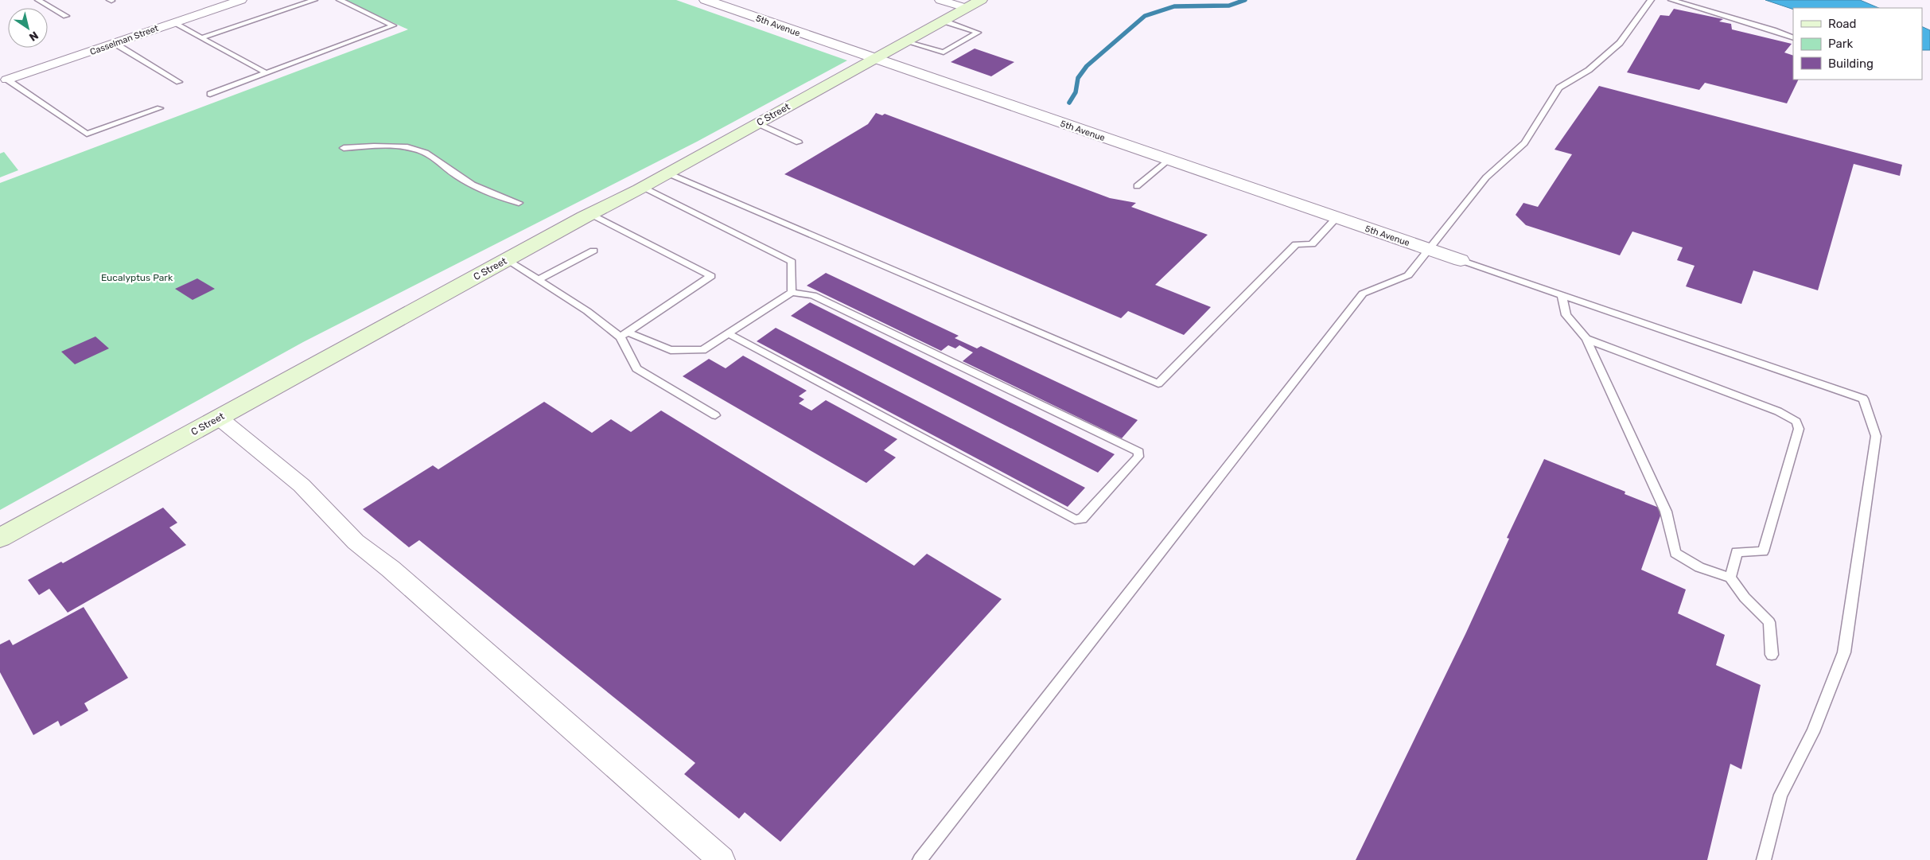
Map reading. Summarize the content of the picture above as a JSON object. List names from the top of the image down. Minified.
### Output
{"streets":{"main road":["C Street"],"street":["5th Avenue","Casselman Street"]},"crossings":[["5th Avenue","C Street"]],"parks":["Eucalyptus Park"],"legend":["Road","Park","Building"],"north":"bottom right"}
